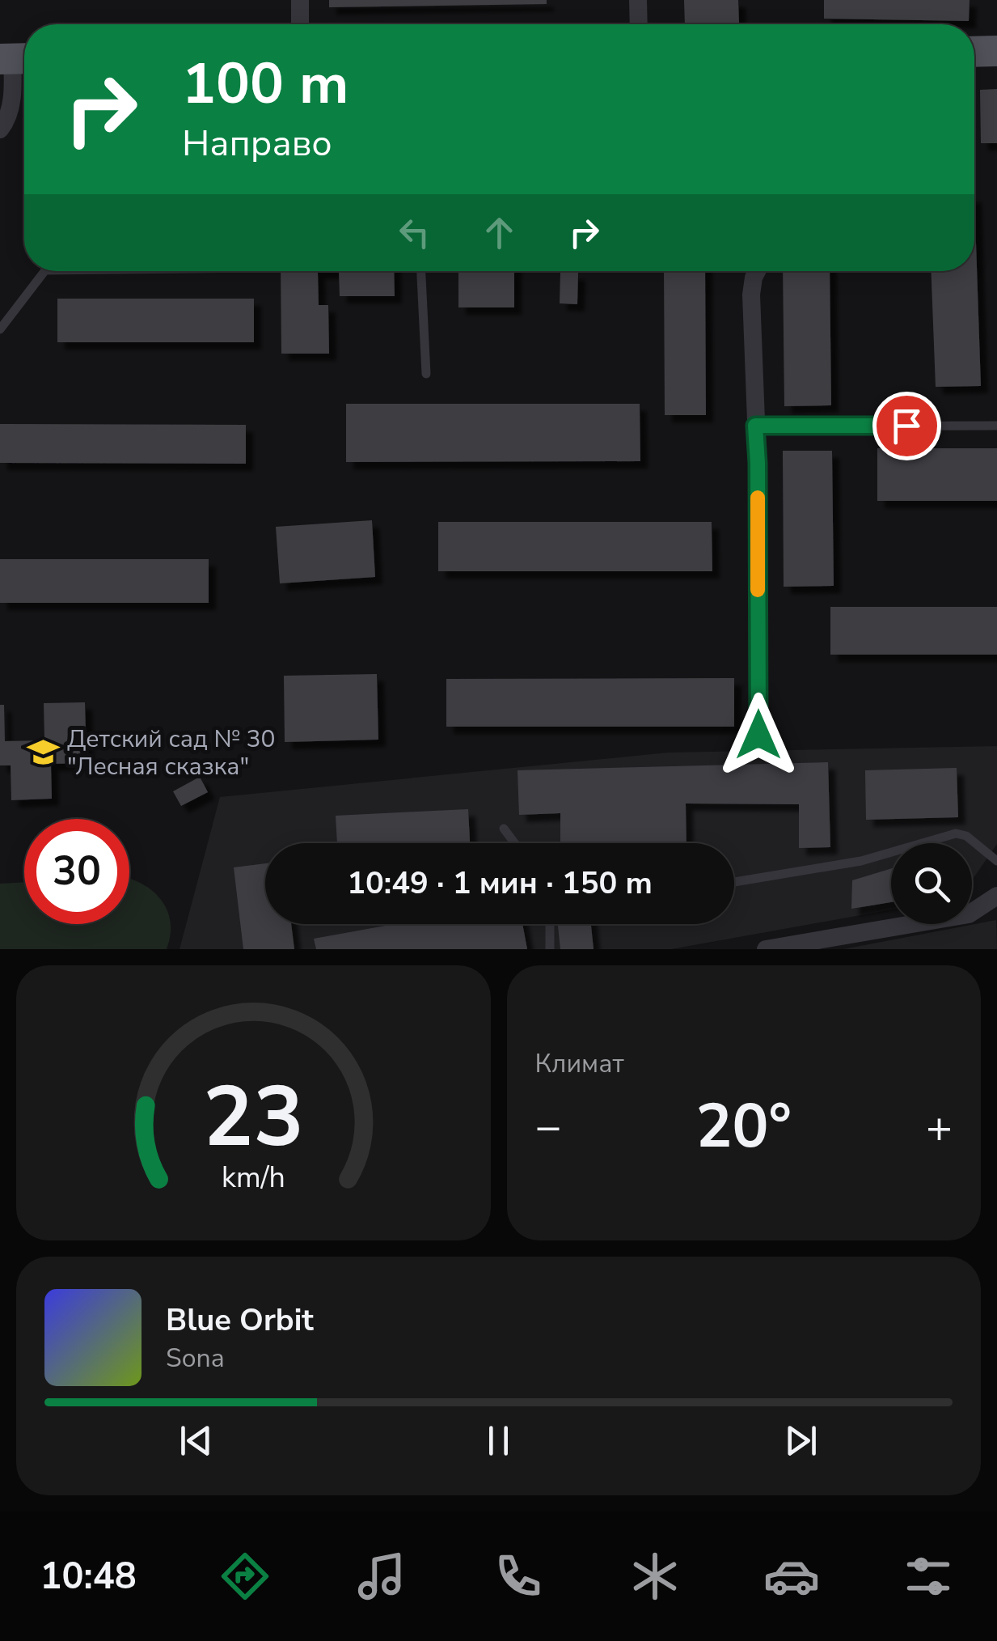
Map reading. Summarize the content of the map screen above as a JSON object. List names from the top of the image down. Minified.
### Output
{"places":{"school or university":["Детский сад № 30 \"Лесная сказка\""]},"page":{"turn":["100 m","Направо"],"limit":"30","trip":"10:49 · 1 мин · 150 m","tile":"Климат","heat":["−","20°","+"],"song":["Blue Orbit","Sona"],"tabs":"10:48","gauge":["23","km/h"]}}
